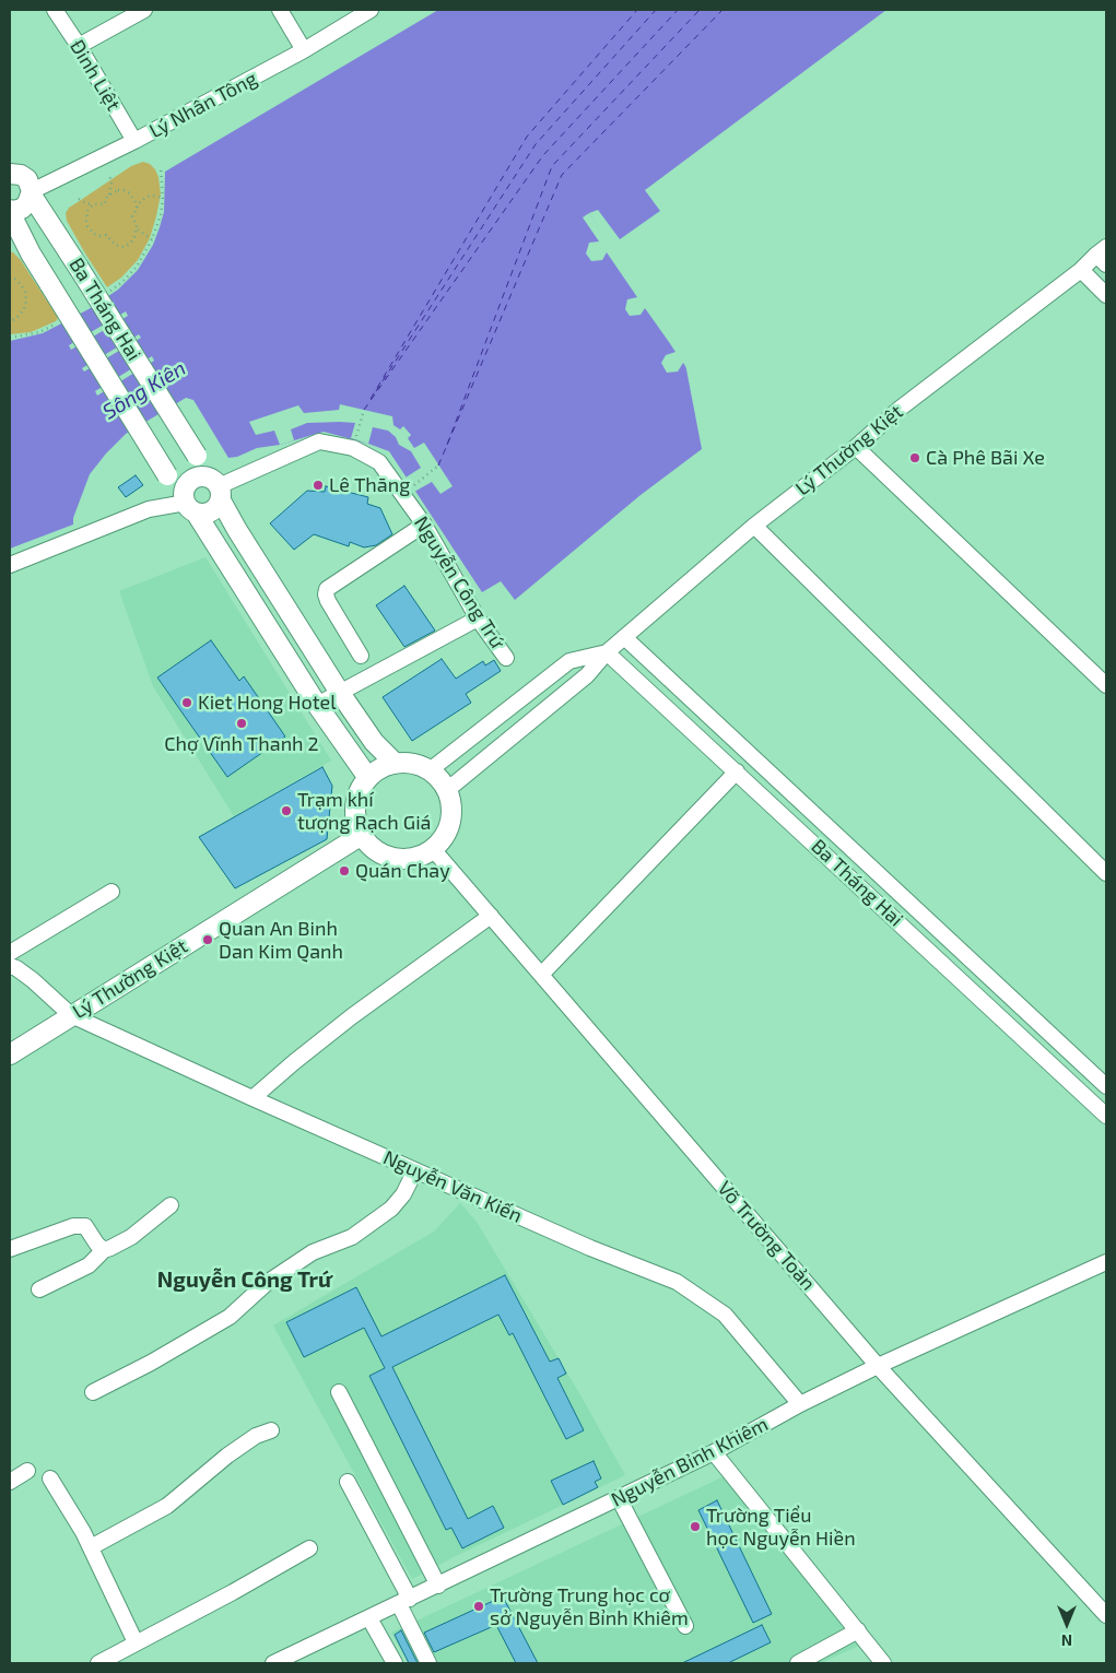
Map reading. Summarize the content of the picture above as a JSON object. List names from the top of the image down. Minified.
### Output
{"streets":{"main road":["Ba Tháng Hai","Lý Thường Kiệt"],"street":["Đinh Liệt","Lý Nhân Tông","Nguyễn Công Trứ","Nguyễn Văn Kiến","Võ Trường Toản","Nguyễn Bỉnh Khiêm"]},"crossings":[["Đinh Liệt","Lý Nhân Tông"],["Lý Nhân Tông","Ba Tháng Hai"],["Ba Tháng Hai","Lý Thường Kiệt"],["Ba Tháng Hai","Nguyễn Công Trứ"],["Ba Tháng Hai","Võ Trường Toản"],["Lý Thường Kiệt","Nguyễn Văn Kiến"],["Lý Thường Kiệt","Võ Trường Toản"],["Nguyễn Văn Kiến","Nguyễn Bỉnh Khiêm"],["Võ Trường Toản","Nguyễn Bỉnh Khiêm"]],"districts":["Nguyễn Công Trứ"],"water":["Sông Kiên"],"places":["Cà Phê Bãi Xe","Lê Thāng","Kiet Hong Hotel","Chợ Vĩnh Thanh 2","Trạm khí tượng Rạch Giá","Quán Chay","Quan An Binh Dan Kim Qanh","Trường Tiểu học Nguyễn Hiền","Trường Trung học cơ sở Nguyễn Bỉnh Khiêm"],"north":"bottom"}
